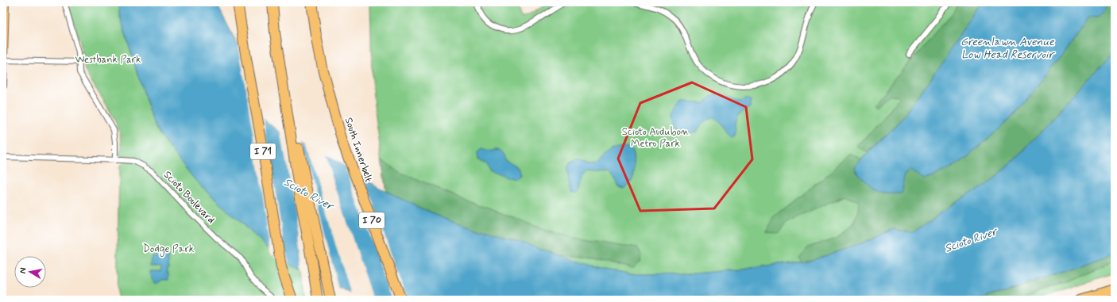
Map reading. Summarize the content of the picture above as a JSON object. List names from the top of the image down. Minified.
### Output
{"streets":{"highway":["South Innerbelt","I 71","I 70"],"street":["Scioto Boulevard"]},"water":["Greenlawn Avenue Low Head Reservoir","Scioto River"],"parks":["Westbank Park","Scioto Audubon Metro Park","Dodge Park"],"north":"left"}
